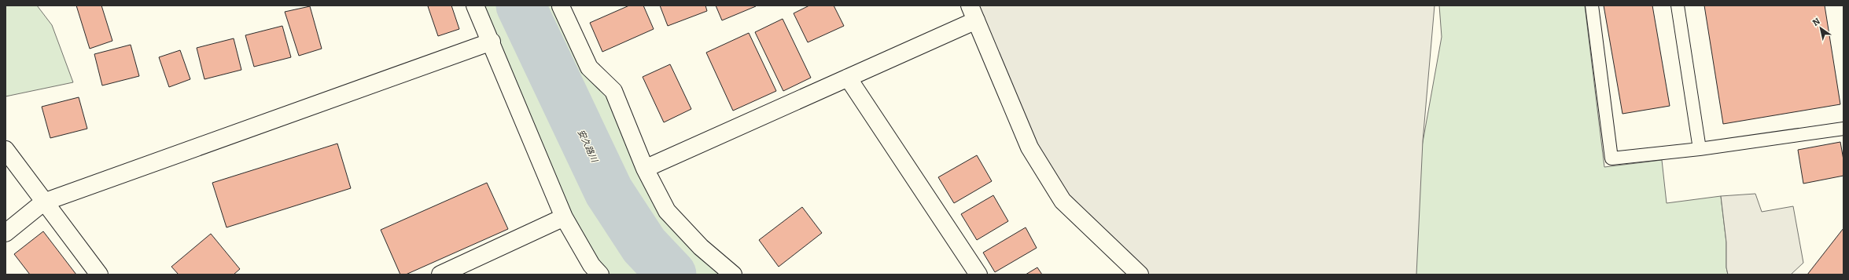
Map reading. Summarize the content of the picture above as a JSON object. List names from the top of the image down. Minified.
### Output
{"water":["安久路川"],"north":"top left"}
